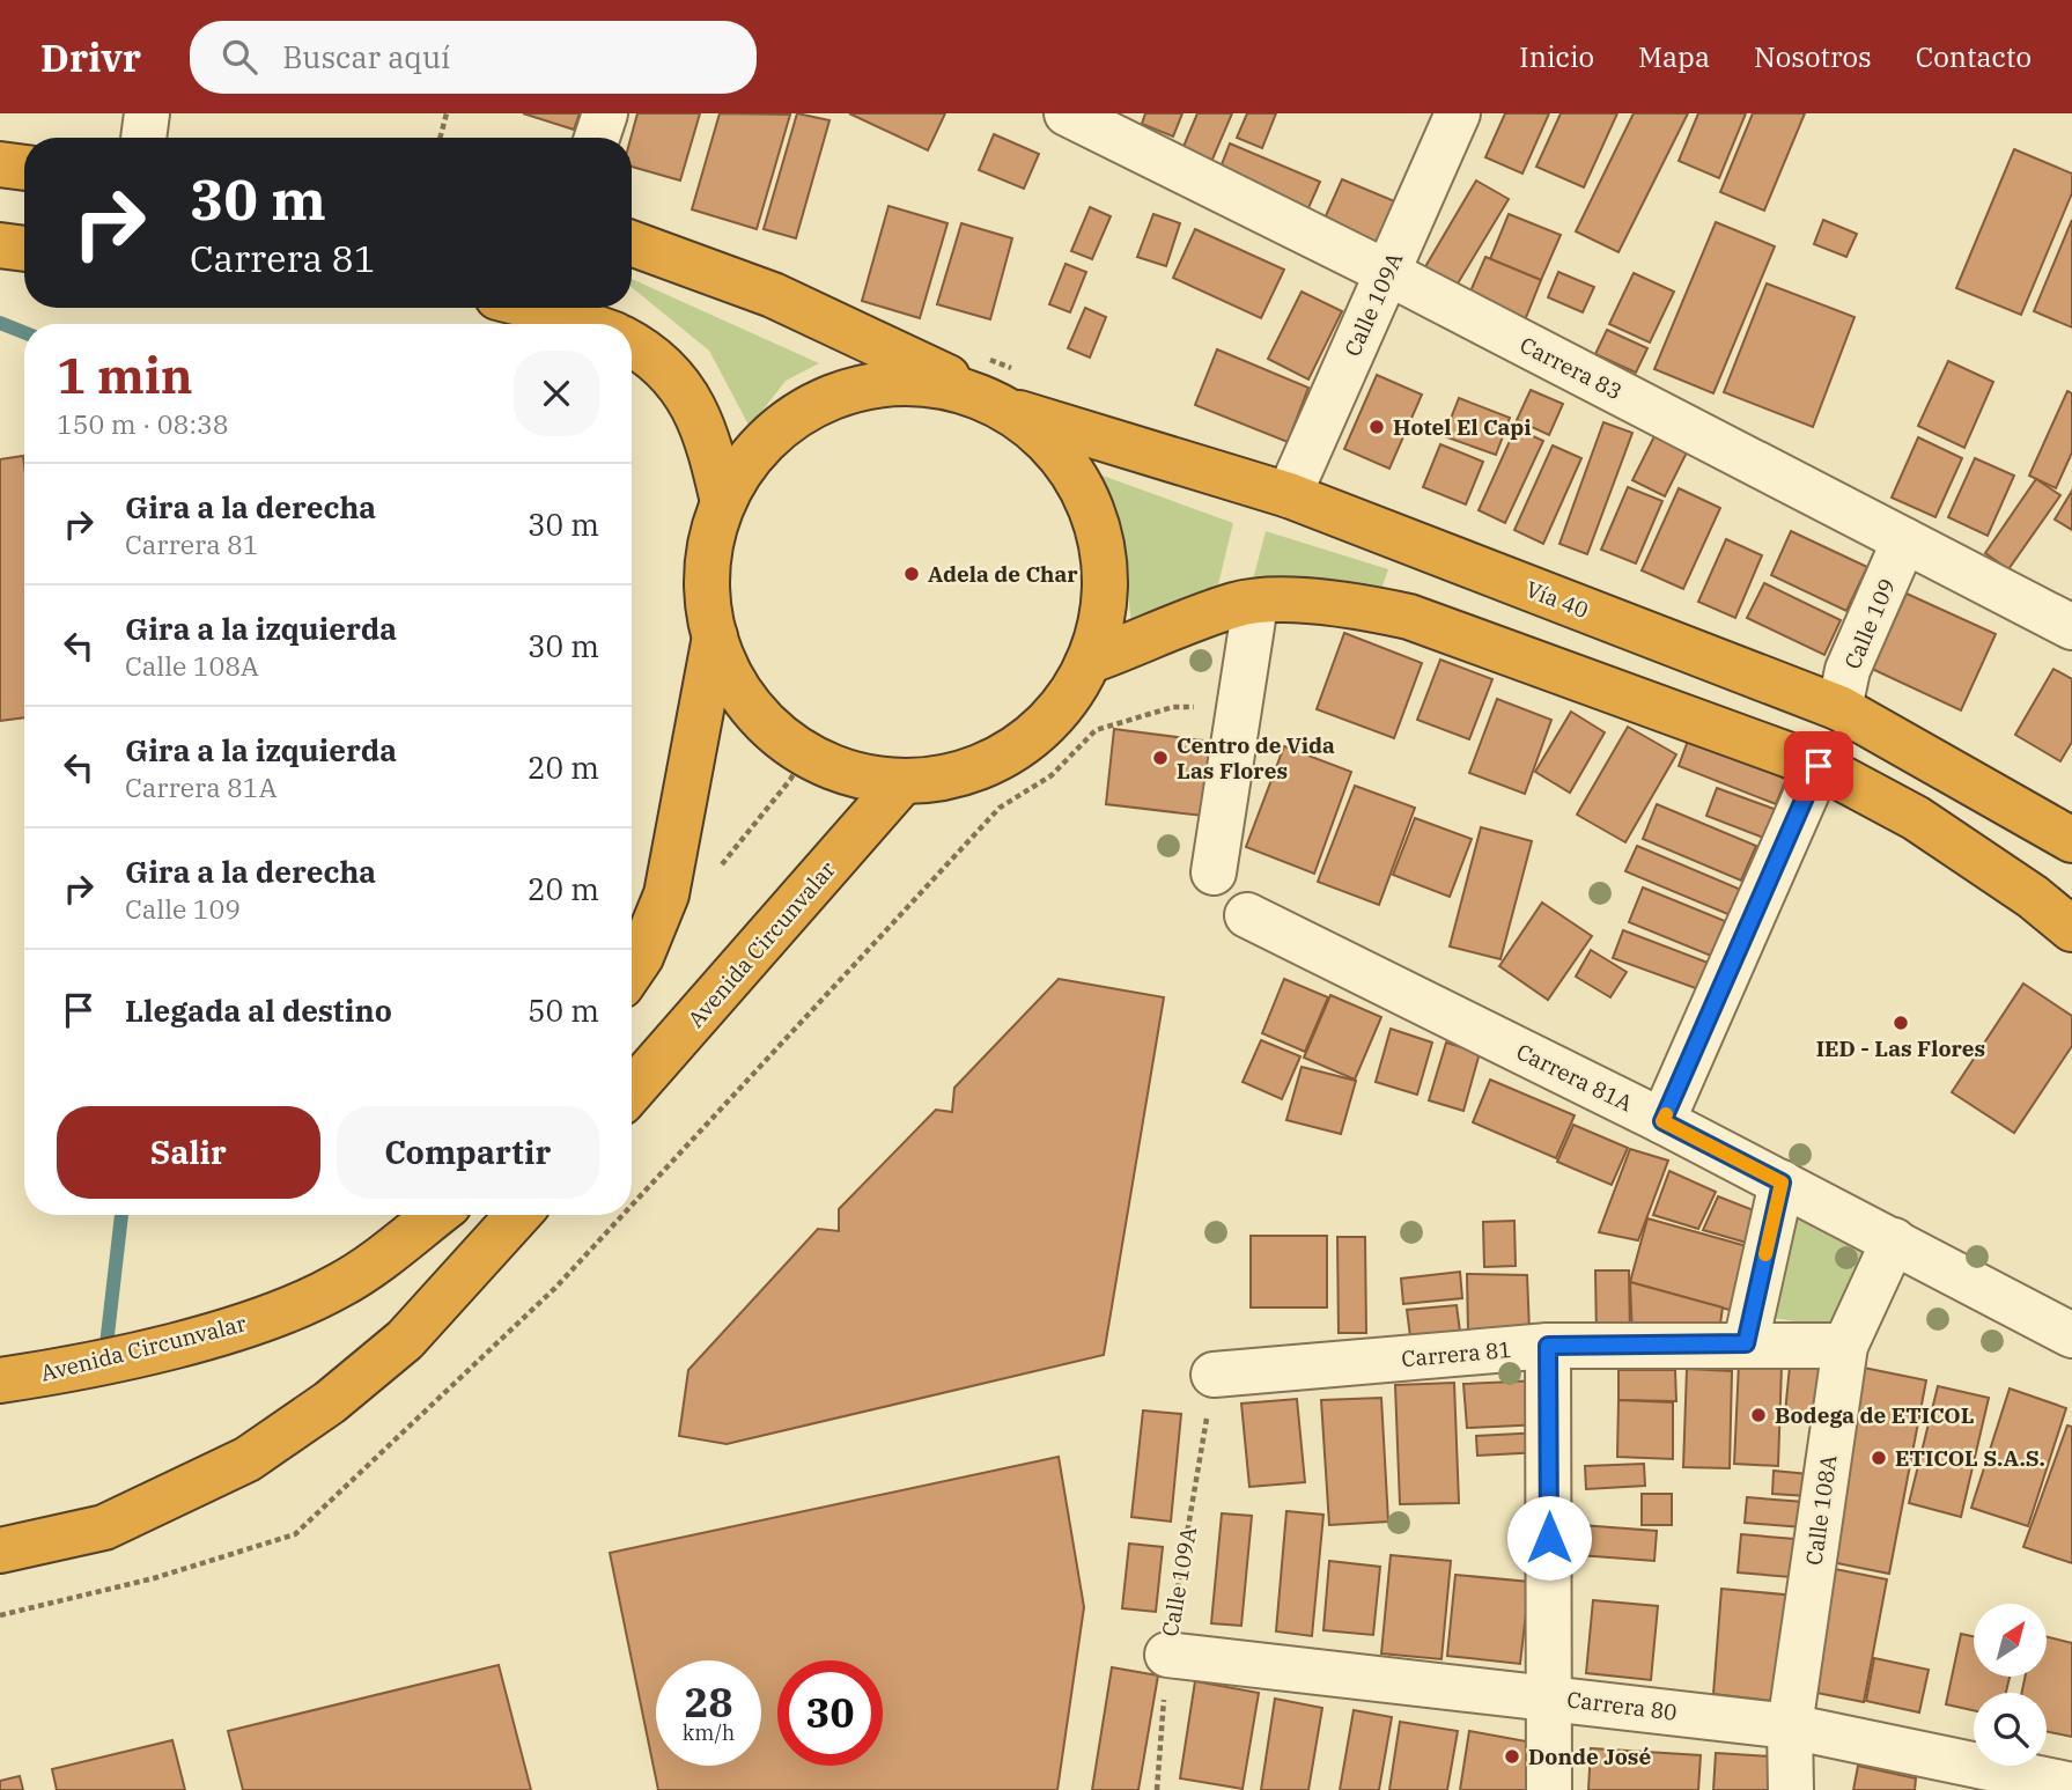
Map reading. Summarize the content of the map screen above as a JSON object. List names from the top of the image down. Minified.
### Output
{"streets":{"highway":["Vía 40","Avenida Circunvalar"],"street":["Calle 109A","Carrera 83","Calle 109","Carrera 81A","Carrera 81","Calle 108A","Carrera 80"]},"crossings":[["Calle 109A","Carrera 83"],["Calle 109A","Vía 40"],["Calle 109A","Carrera 81"],["Calle 109A","Carrera 80"],["Carrera 83","Calle 109"],["Vía 40","Calle 109"],["Carrera 81A","Calle 108A"],["Carrera 81","Calle 108A"],["Calle 108A","Carrera 80"]],"places":["Hotel El Capi","Adela de Char","Centro de Vida Las Flores","IED - Las Flores","Bodega de ETICOL","ETICOL S.A.S.","Donde José"],"north":"top right","page":{"header":"Drivr","search":"Buscar aquí","nav":["Inicio","Mapa","Nosotros","Contacto"],"turn":["30 m","Carrera 81"],"heading":["1 min","150 m · 08:38"],"list":[{"name":"Gira a la derecha","note":"Carrera 81","value":"30 m"},{"name":"Gira a la izquierda","note":"Calle 108A","value":"30 m"},{"name":"Gira a la izquierda","note":"Carrera 81A","value":"20 m"},{"name":"Gira a la derecha","note":"Calle 109","value":"20 m"},{"name":"Llegada al destino","value":"50 m"}],"buttons":["Salir","Compartir"],"speed":"28 km/h","limit":"30"}}
